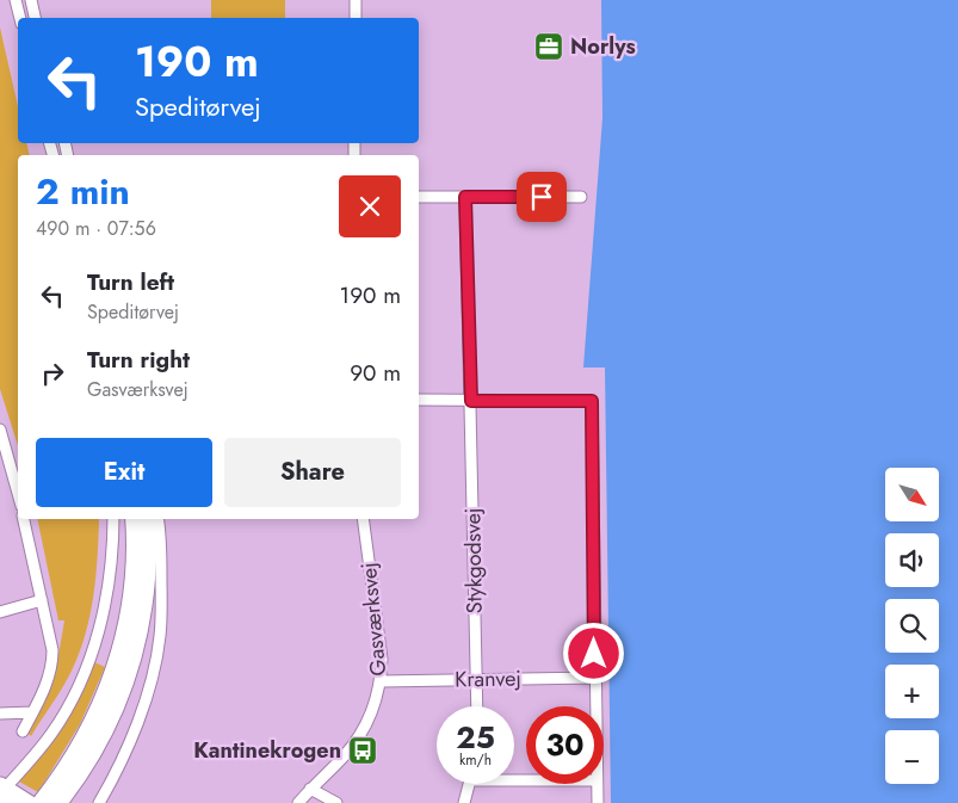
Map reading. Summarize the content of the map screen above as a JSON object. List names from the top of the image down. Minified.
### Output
{"streets":{"street":["Stykgodsvej","Gasværksvej","Kranvej"]},"crossings":[["Stykgodsvej","Kranvej"],["Gasværksvej","Kranvej"]],"places":{"office":["Norlys"],"bus stop":["Kantinekrogen"]},"north":"bottom right","page":{"turn":["190 m","Speditørvej"],"heading":["2 min","490 m · 07:56"],"list":[{"name":"Turn left","note":"Speditørvej","value":"190 m"},{"name":"Turn right","note":"Gasværksvej","value":"90 m"}],"buttons":["Exit","Share"],"map_buttons":["+","−"],"speed":"25 km/h","limit":"30"}}
